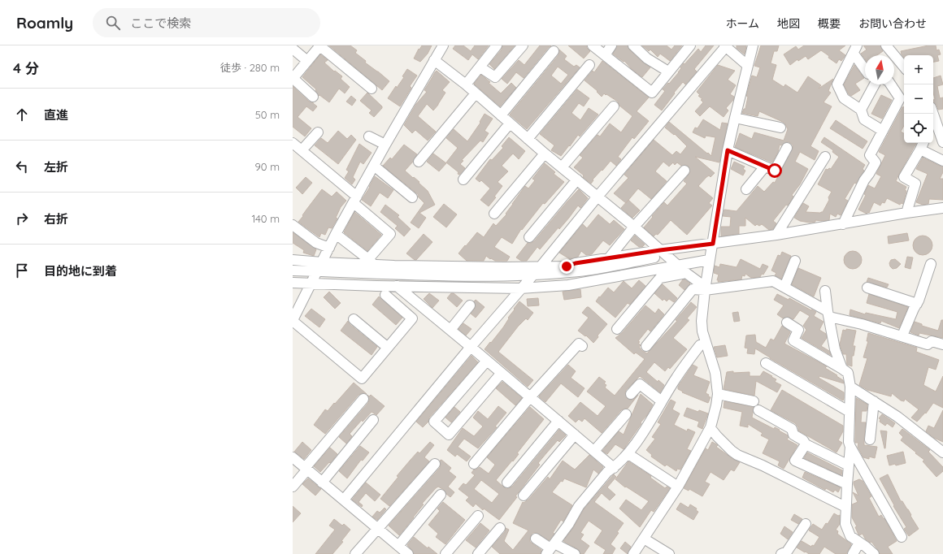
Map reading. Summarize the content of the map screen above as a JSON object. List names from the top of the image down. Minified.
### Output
{"north":"top","page":{"header":"Roamly","search":"ここで検索","nav":["ホーム","地図","概要","お問い合わせ"],"heading":["4 分","徒歩 · 280 m"],"map_buttons":["+","−"],"list":[["直進","50 m"],["左折","90 m"],["右折","140 m"],"目的地に到着"]}}
